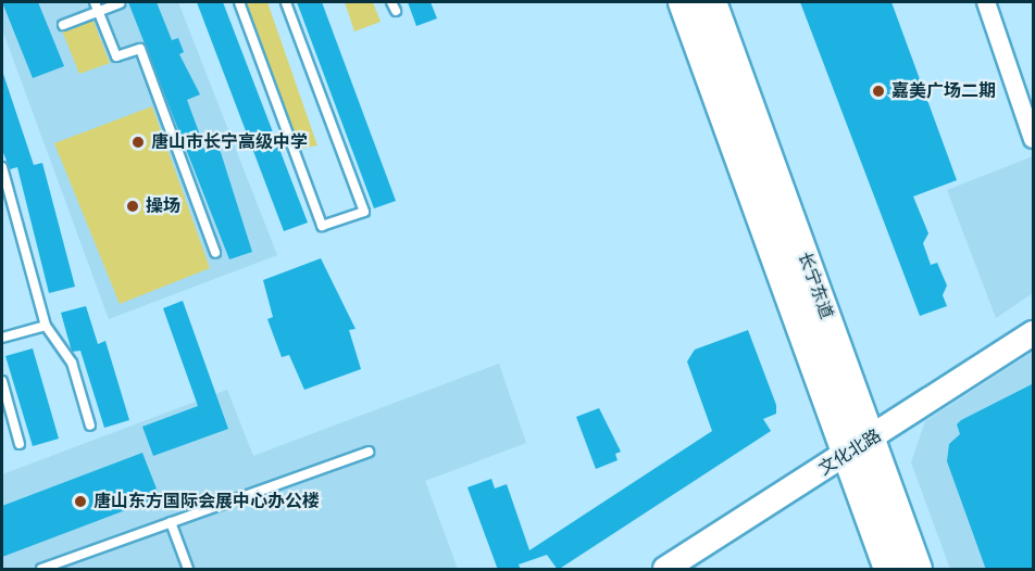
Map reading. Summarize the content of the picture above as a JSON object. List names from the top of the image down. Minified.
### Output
{"streets":{"main road":["长宁东道"],"street":["文化北路"]},"crossings":[["长宁东道","文化北路"]],"places":["嘉美广场二期","唐山市长宁高级中学","操场","唐山东方国际会展中心办公楼"]}
